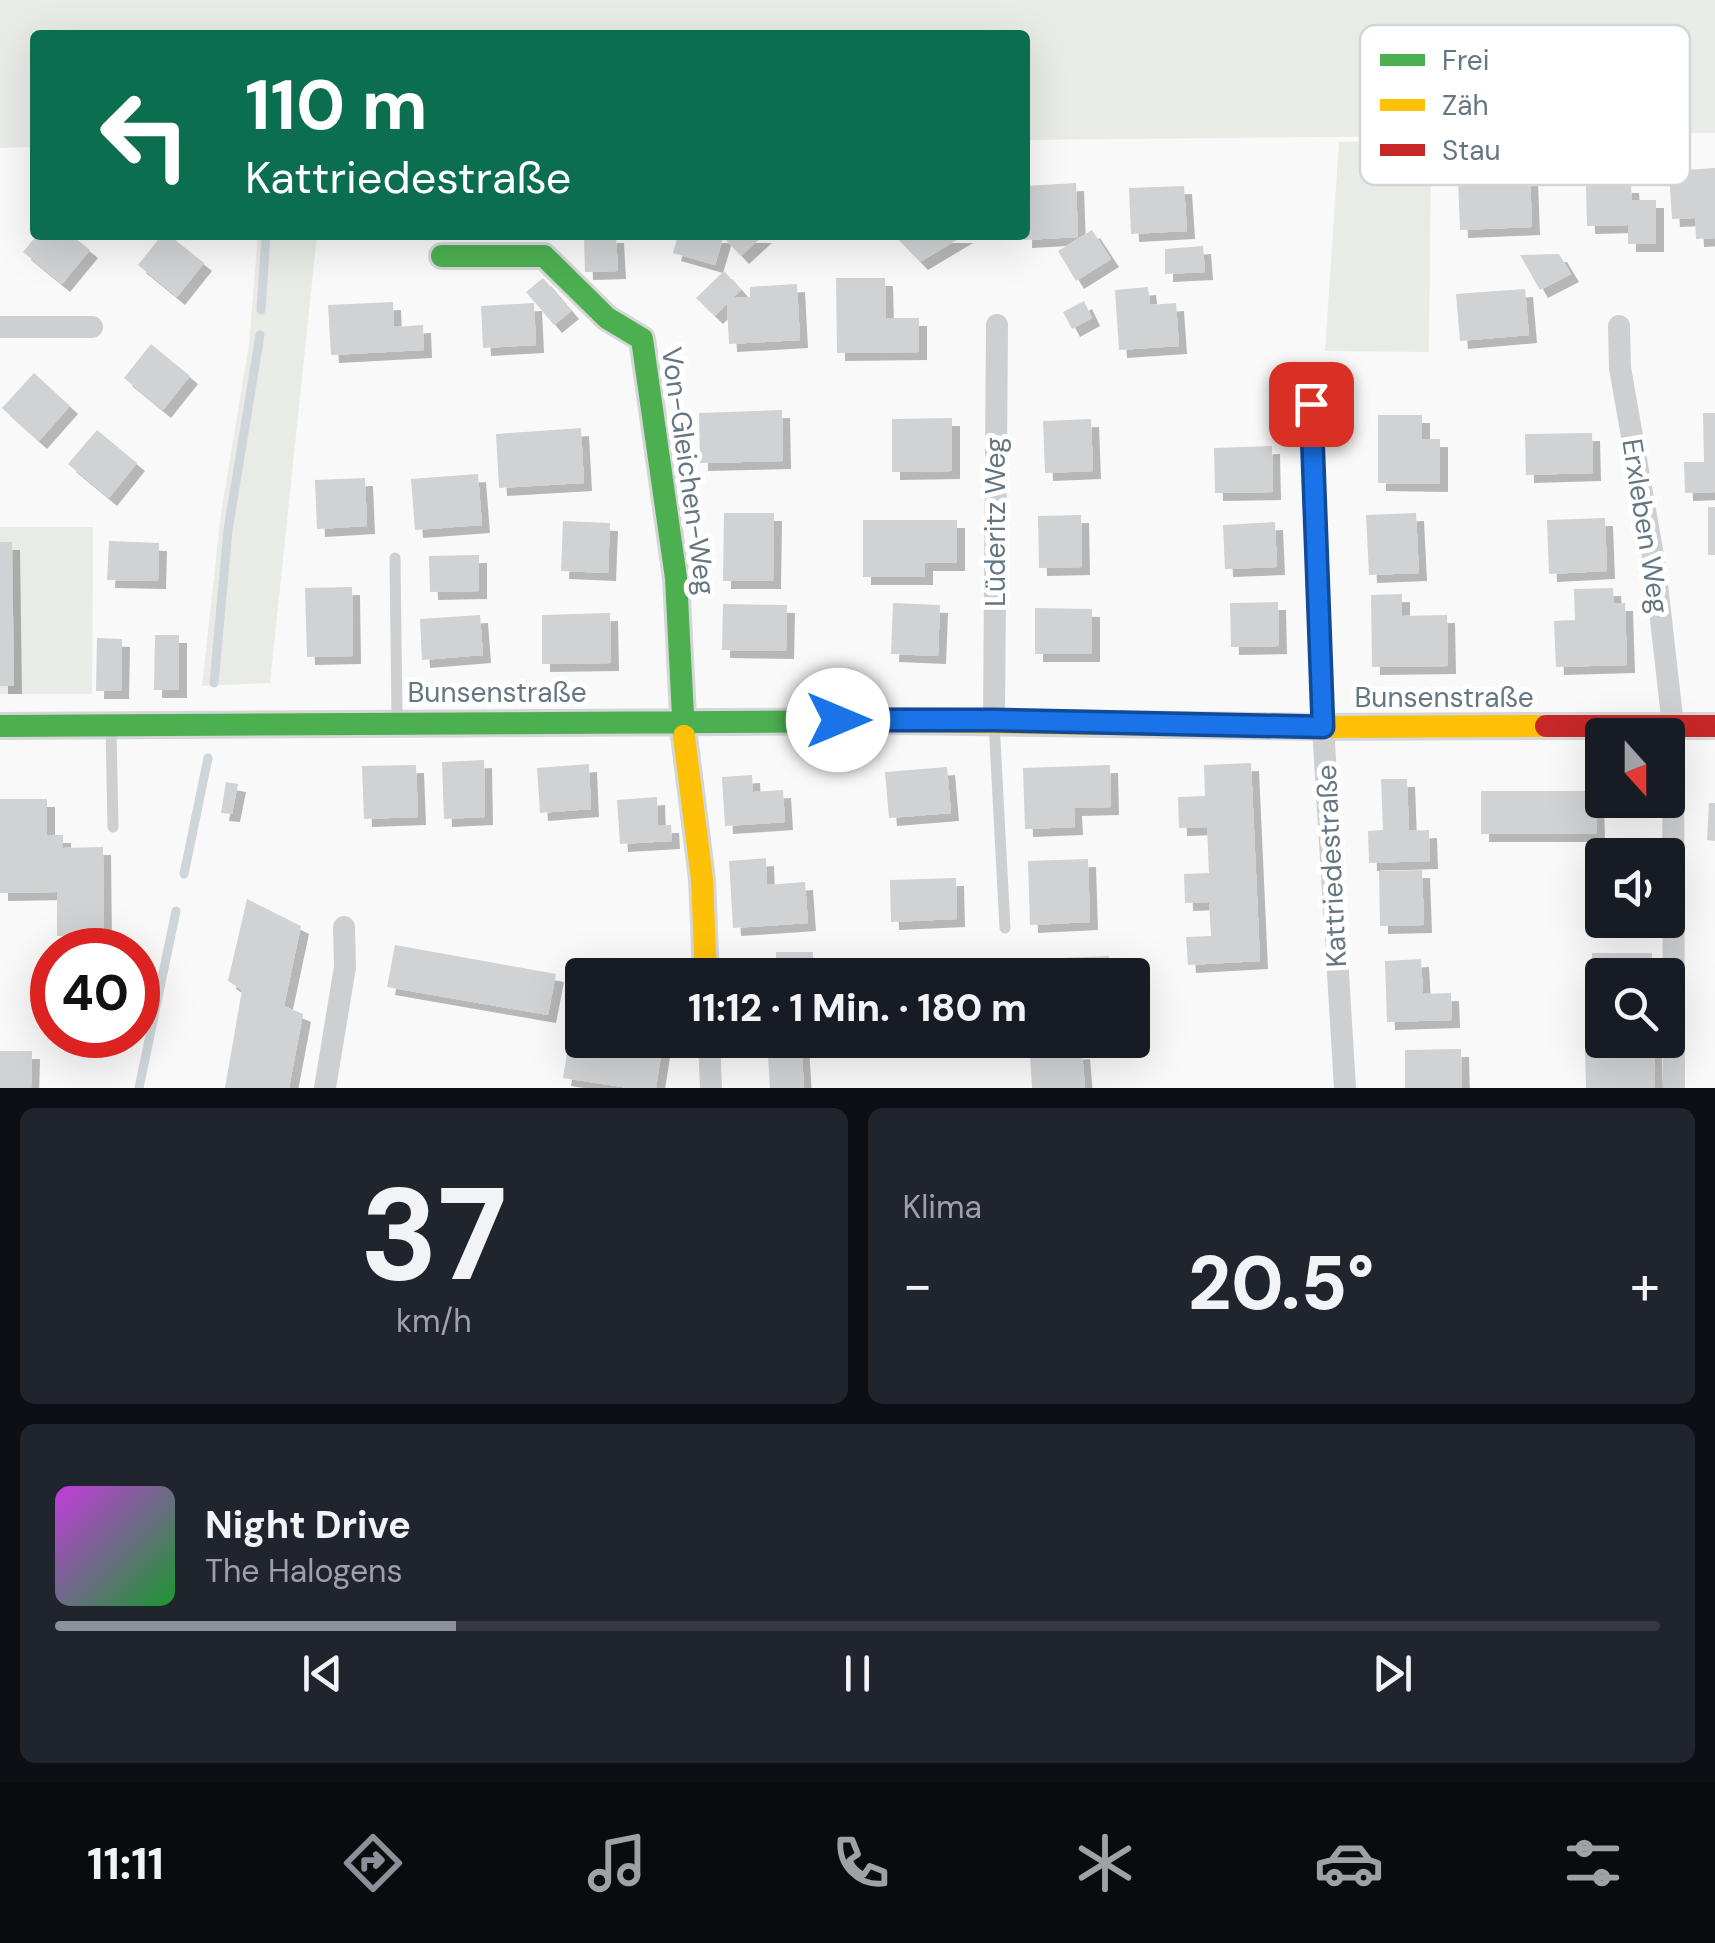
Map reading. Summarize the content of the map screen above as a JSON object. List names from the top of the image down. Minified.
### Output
{"streets":{"street":["Von-Gleichen-Weg","Lüderitz Weg","Erxleben Weg","Bunsenstraße","Kattriedestraße"]},"crossings":[["Von-Gleichen-Weg","Bunsenstraße"],["Lüderitz Weg","Bunsenstraße"],["Bunsenstraße","Kattriedestraße"]],"legend":["Frei","Zäh","Stau"],"north":"bottom","page":{"turn":["110 m","Kattriedestraße"],"limit":"40","trip":"11:12 · 1 Min. · 180 m","tile":[["37","km/h"],"Klima"],"heat":["−","20.5°","+"],"song":["Night Drive","The Halogens"],"tabs":"11:11"}}
